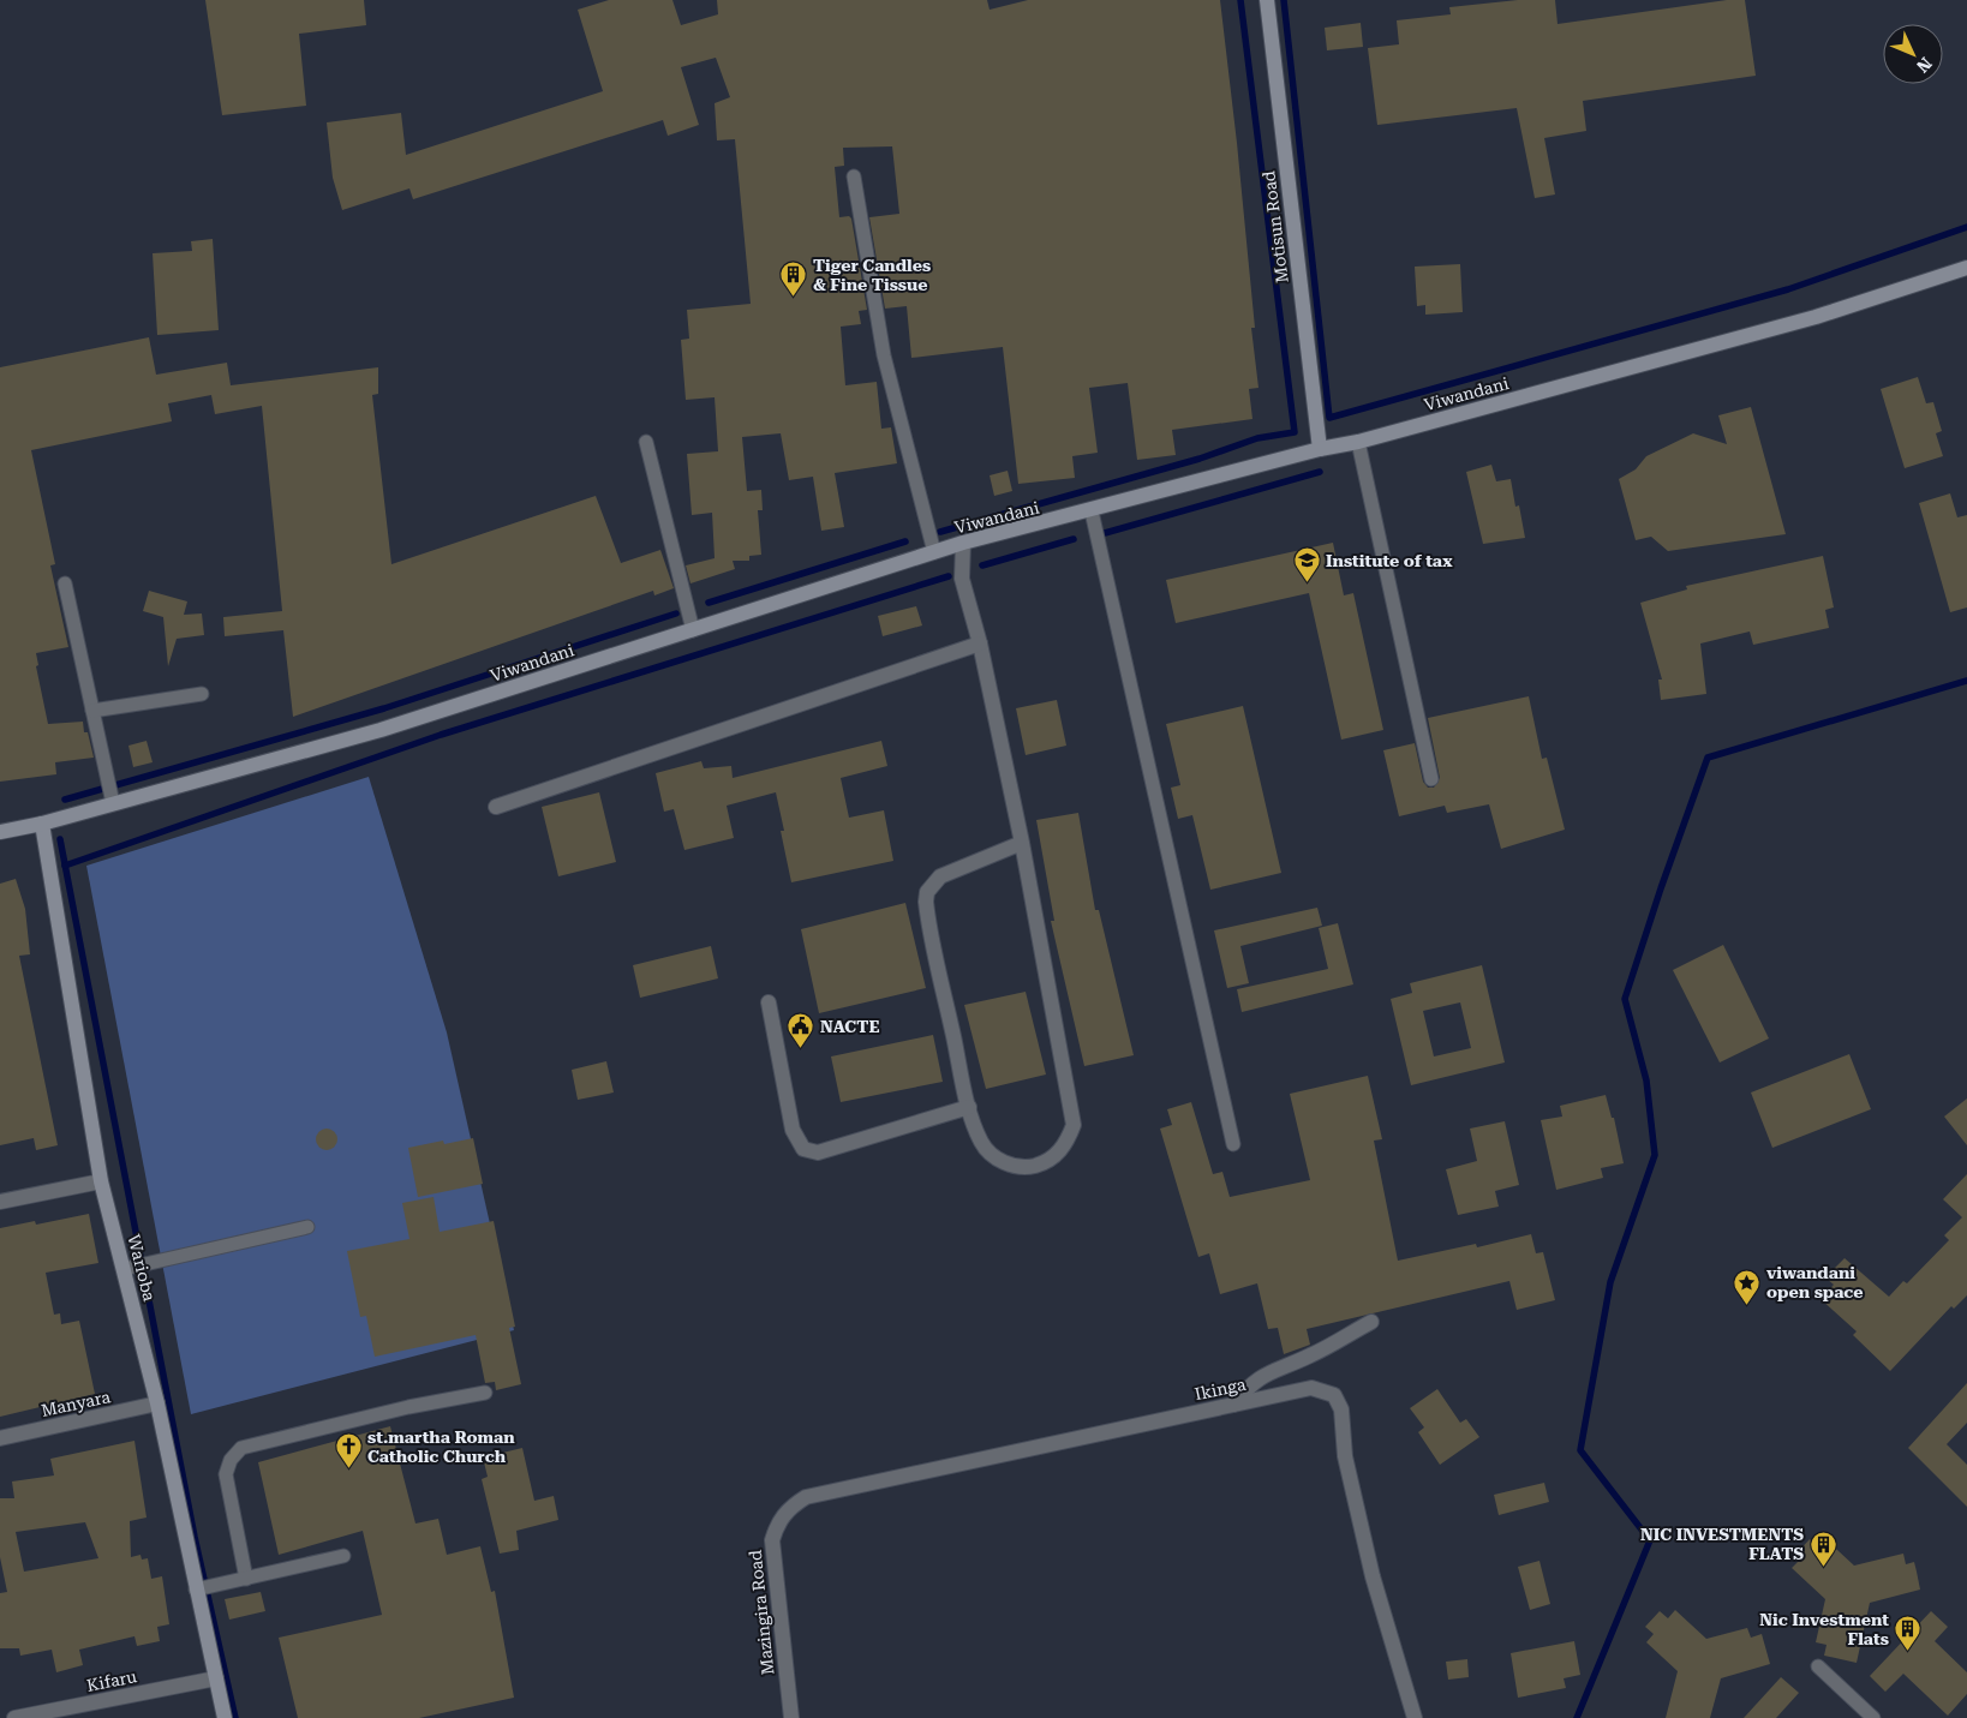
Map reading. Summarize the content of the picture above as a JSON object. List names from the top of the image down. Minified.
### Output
{"streets":{"street":["Motisun Road","Viwandani","Warioba","Ikinga","Manyara","Mazingira Road","Kifaru"]},"crossings":[["Motisun Road","Viwandani"],["Viwandani","Warioba"],["Warioba","Manyara"],["Warioba","Kifaru"],["Ikinga","Mazingira Road"]],"places":{"building":["Tiger Candles & Fine Tissue","NIC INVESTMENTS FLATS","Nic Investment Flats"],"school or university":["Institute of tax"],"public building":["NACTE"],"place":["viwandani open space"],"church":["st.martha Roman Catholic Church"]},"north":"bottom right"}
